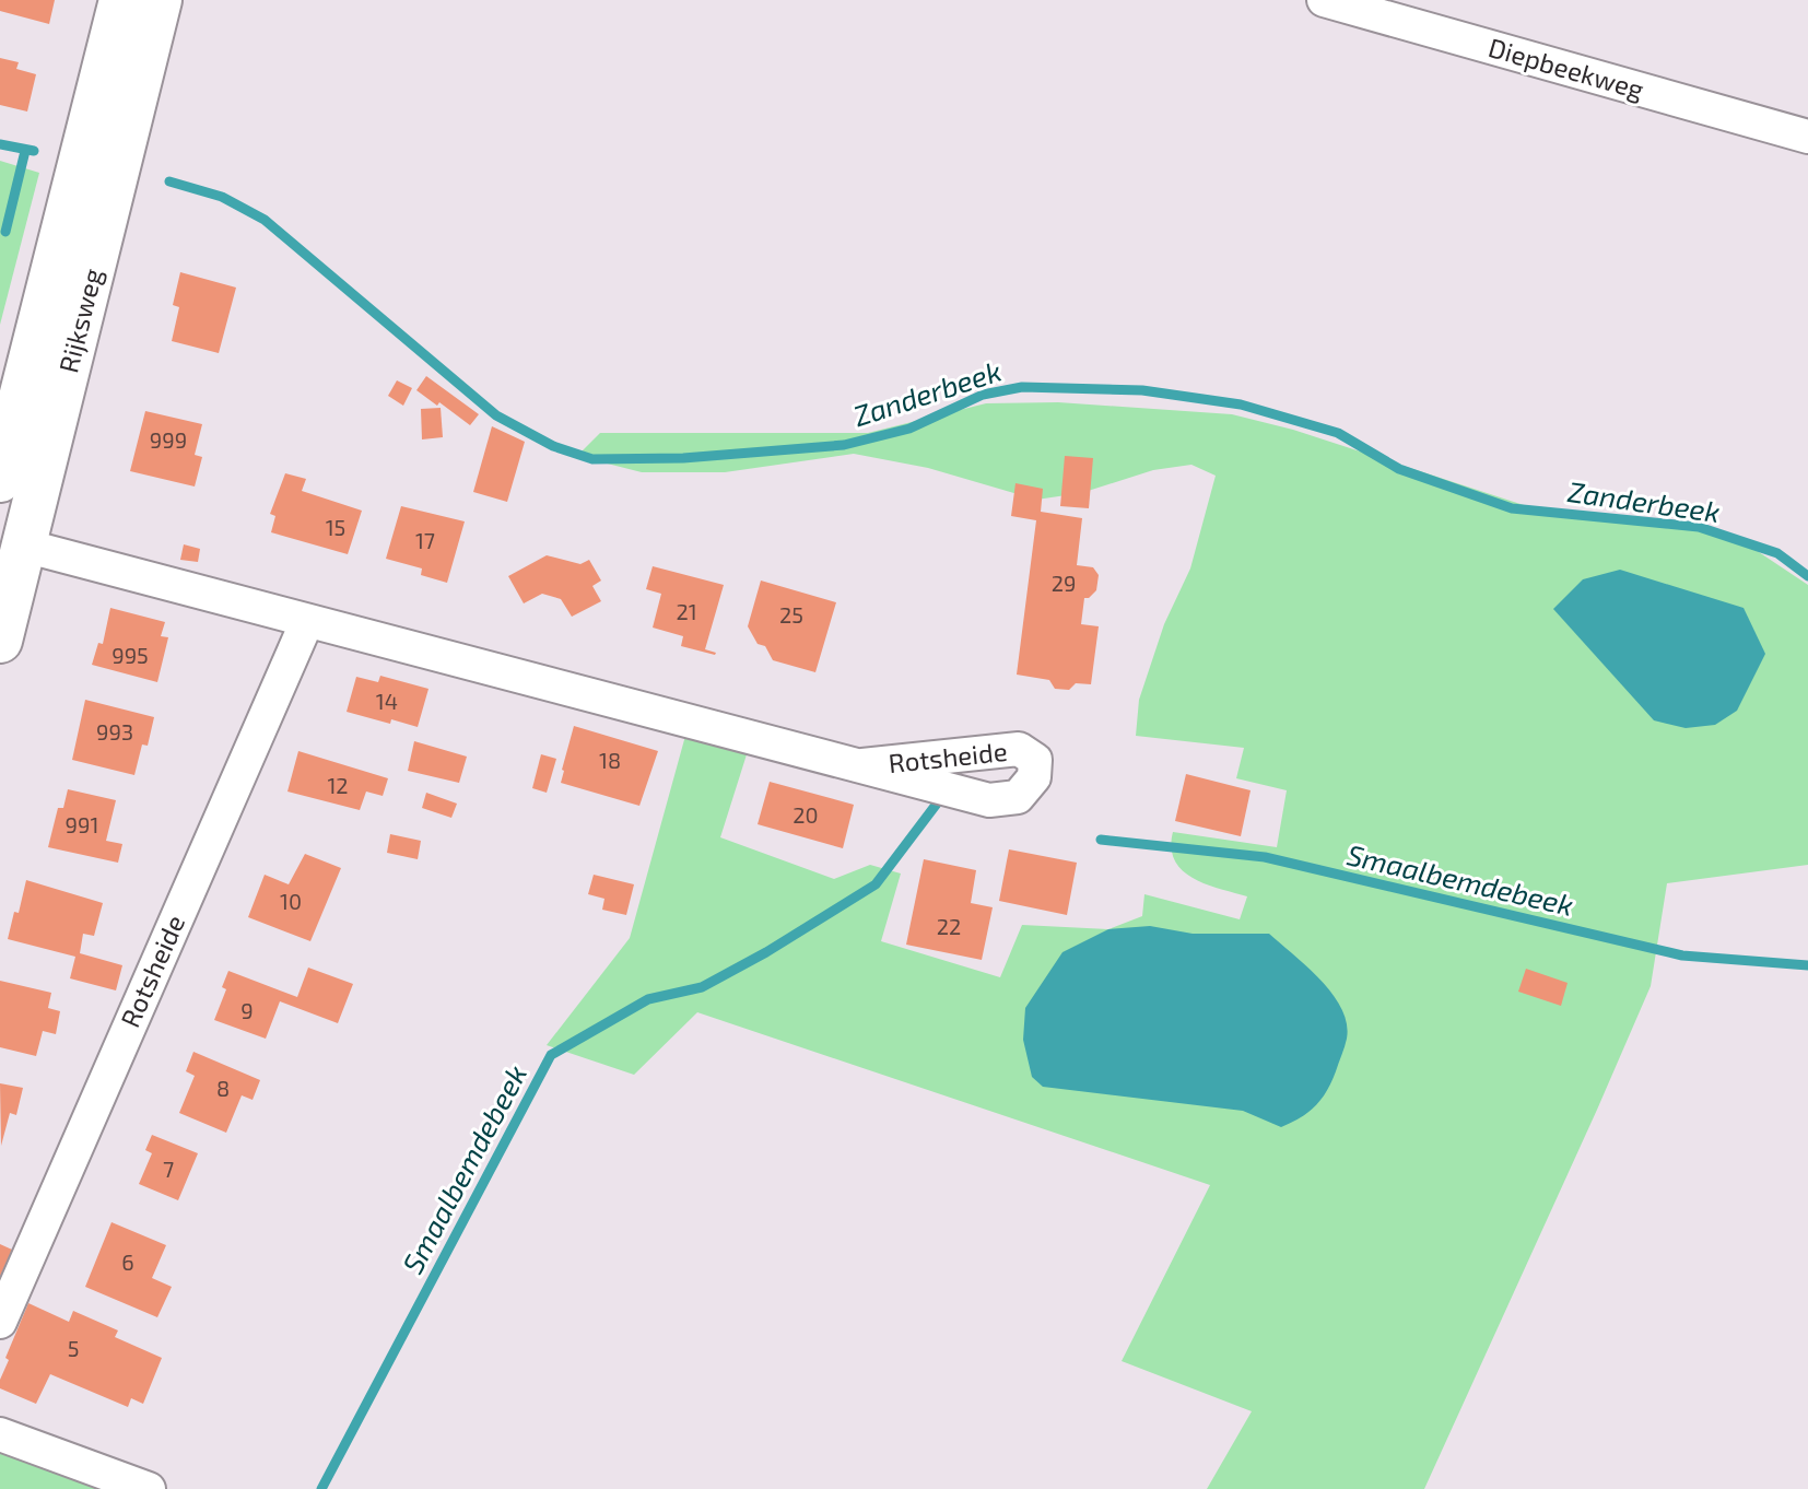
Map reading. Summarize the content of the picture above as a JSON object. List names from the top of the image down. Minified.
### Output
{"streets":{"main road":["Rijksweg"],"street":["Diepbeekweg","Rotsheide"]},"crossings":[["Rijksweg","Rotsheide"]],"water":["Zanderbeek","Smaalbemdebeek"],"house_numbers":["999","15","17","29","21","25","995","14","993","18","12","20","991","10","22","9","8","7","6","5"]}
